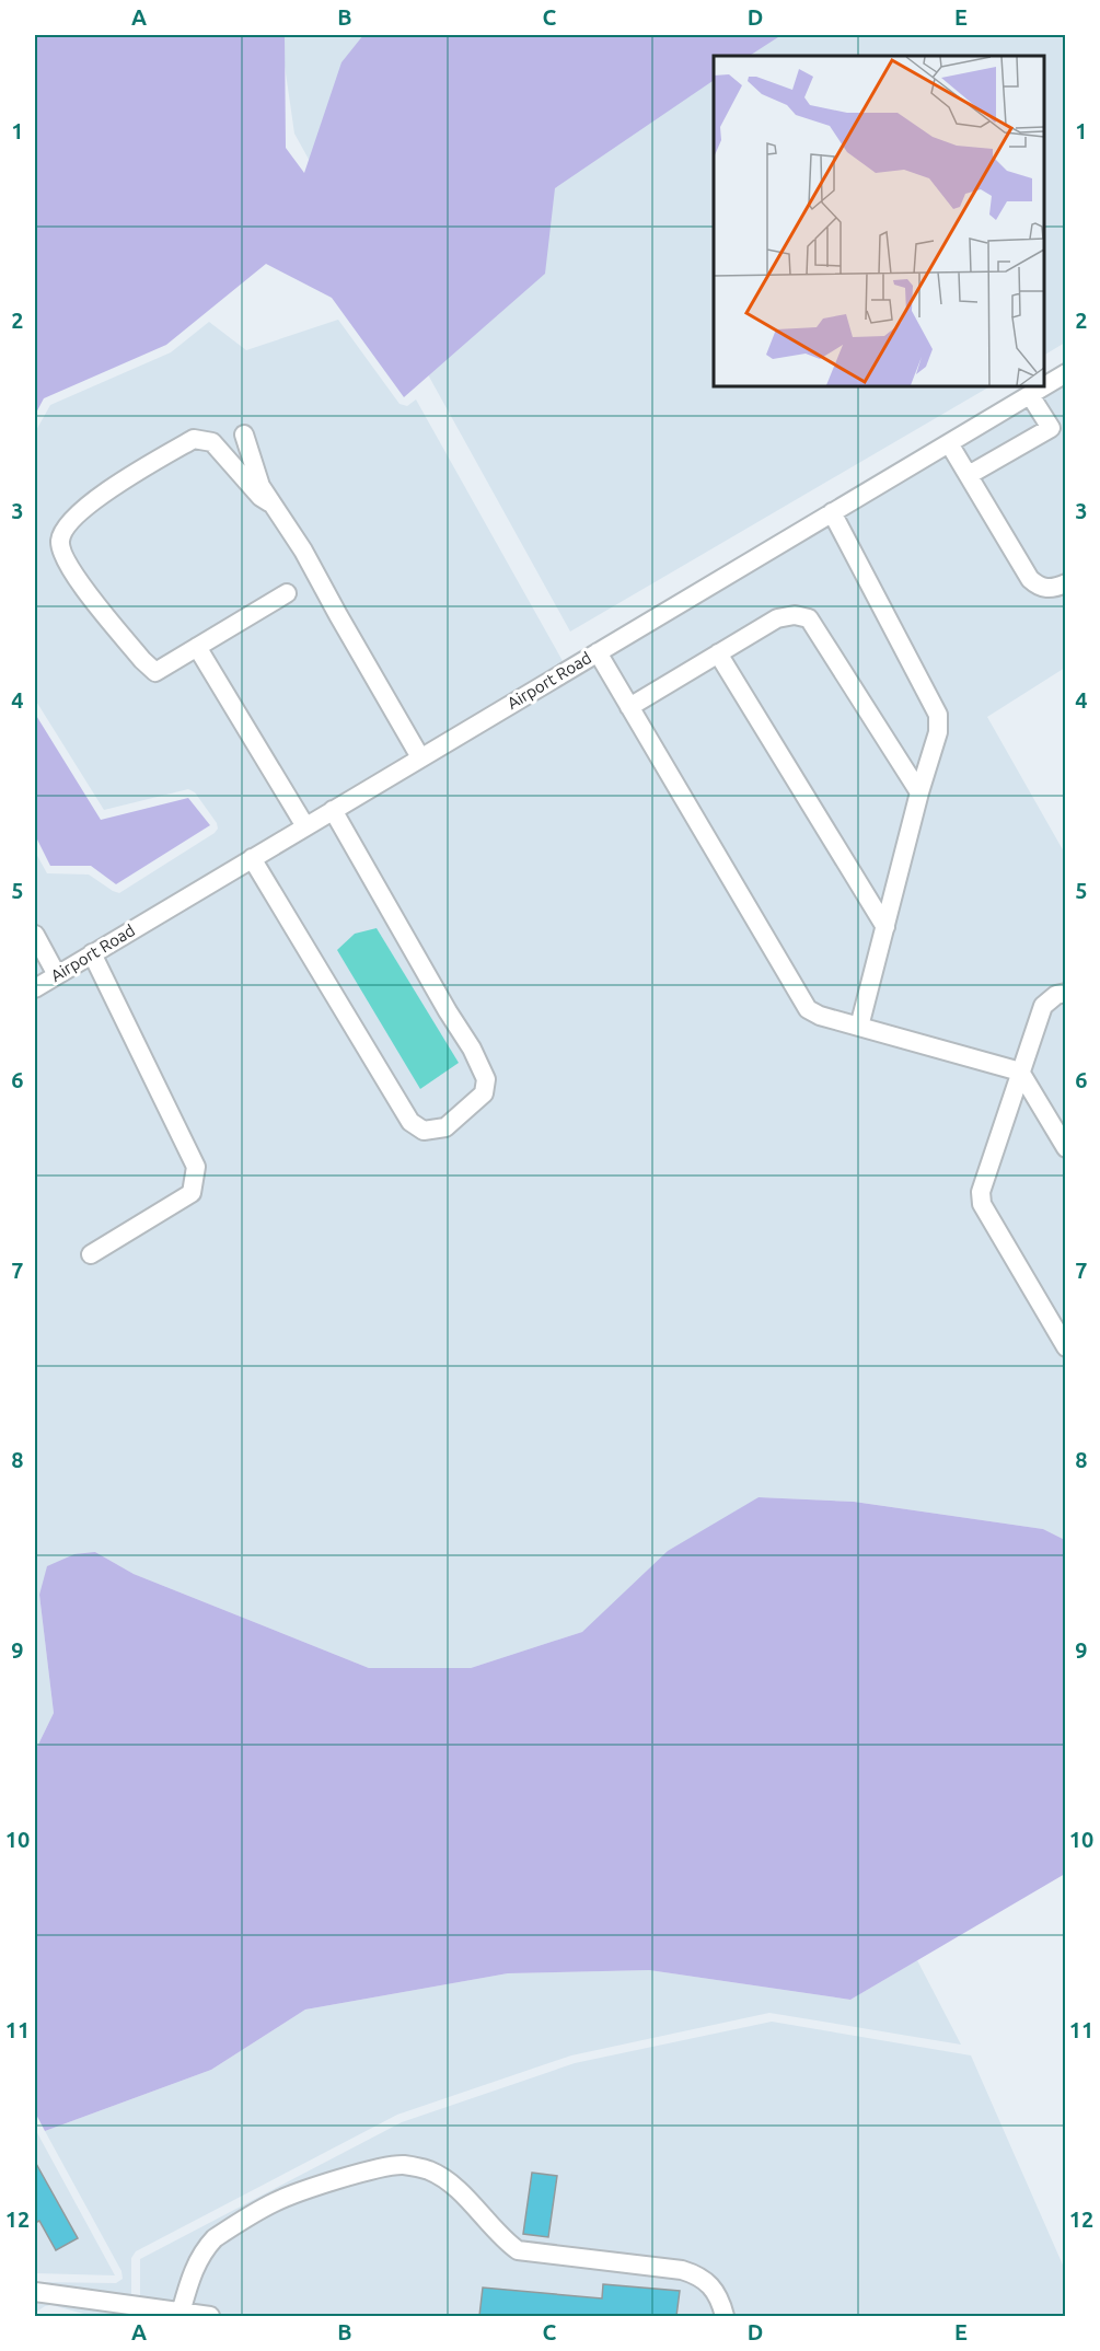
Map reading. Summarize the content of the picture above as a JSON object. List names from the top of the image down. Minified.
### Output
{"streets":{"street":["Airport Road"]},"grid":{"columns":["A","B","C","D","E"],"rows":["1","2","3","4","5","6","7","8","9","10","11","12"]}}
